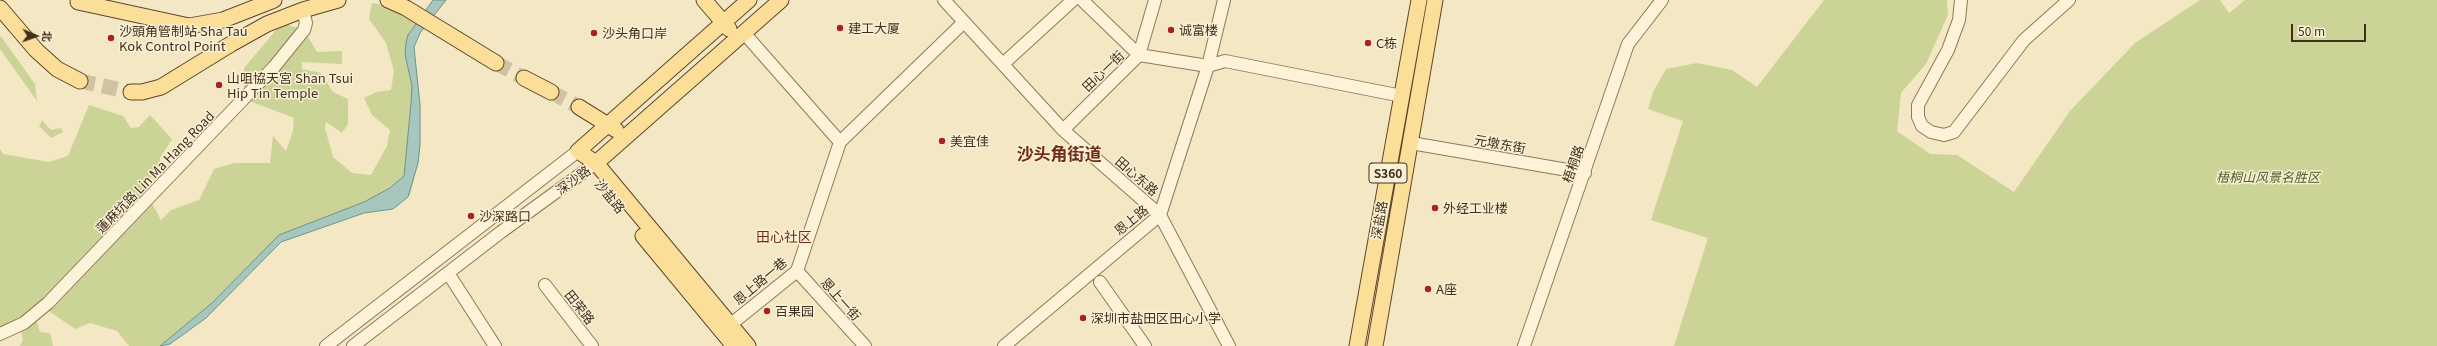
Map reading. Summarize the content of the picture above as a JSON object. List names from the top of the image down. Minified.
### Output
{"streets":{"main road":["S360","深沙路","沙盐路","深盐路"],"street":["田心一街","元墩东街","梧桐路","蓮麻坑路 Lin Ma Hang Road","田心东路","恩上路","恩上路一巷","恩上一街","田荣路"]},"crossings":[["田心一街","田心东路"],["元墩东街","梧桐路"],["元墩东街","深盐路"],["田心东路","恩上路"],["田心东路","恩上路一巷"],["深沙路","沙盐路"],["沙盐路","恩上路一巷"],["恩上路一巷","恩上一街"]],"districts":["沙头角街道","田心社区"],"parks":["梧桐山风景名胜区"],"places":["建工大厦","诚富楼","沙头角口岸","沙頭角管制站 Sha Tau Kok Control Point","C栋","山咀協天宮 Shan Tsui Hip Tin Temple","美宜佳","外经工业楼","沙深路口","A座","百果园","深圳市盐田区田心小学"],"scale_bar":"50 m","north":"right"}
